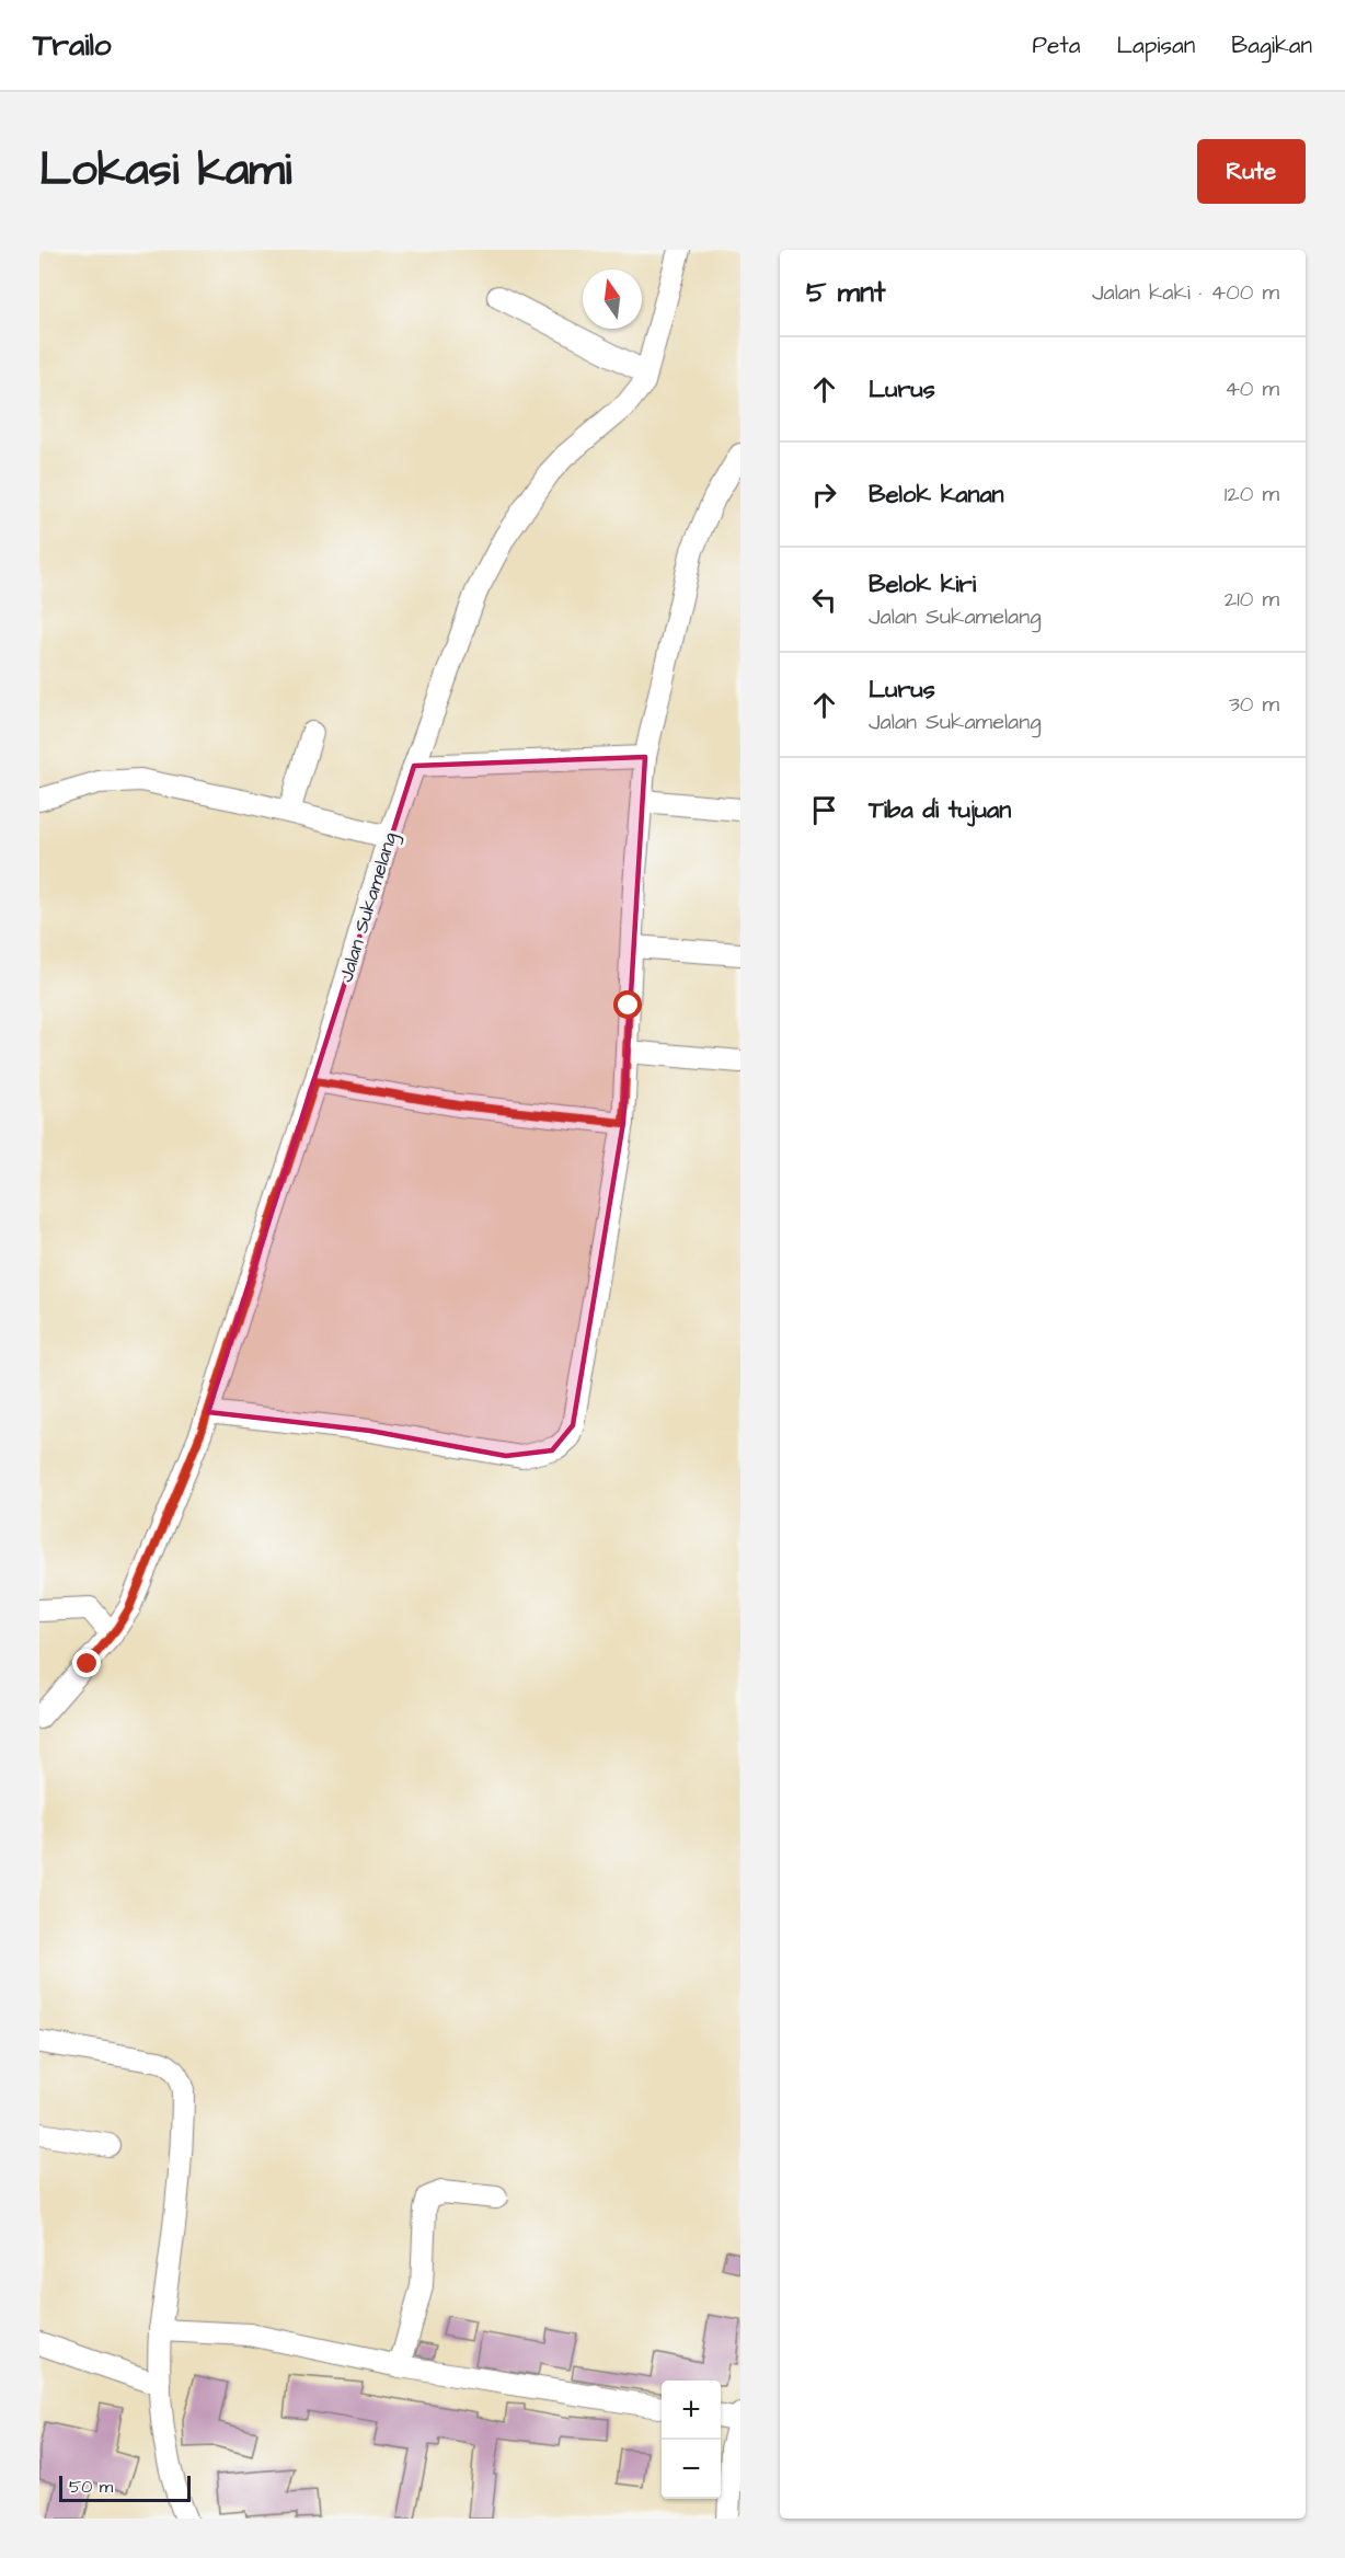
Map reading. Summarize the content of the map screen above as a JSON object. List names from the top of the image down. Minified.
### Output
{"streets":{"street":["Jalan Sukamelang"]},"scale_bar":"50 m","north":"top","page":{"header":"Trailo","nav":["Peta","Lapisan","Bagikan"],"title":"Lokasi kami","buttons":"Rute","heading":["5 mnt","Jalan kaki · 400 m"],"list":[["Lurus","40 m"],["Belok kanan","120 m"],["Belok kiri","Jalan Sukamelang","210 m"],["Lurus","Jalan Sukamelang","30 m"],"Tiba di tujuan"],"map_buttons":["+","−"],"scale":"50 m"}}
